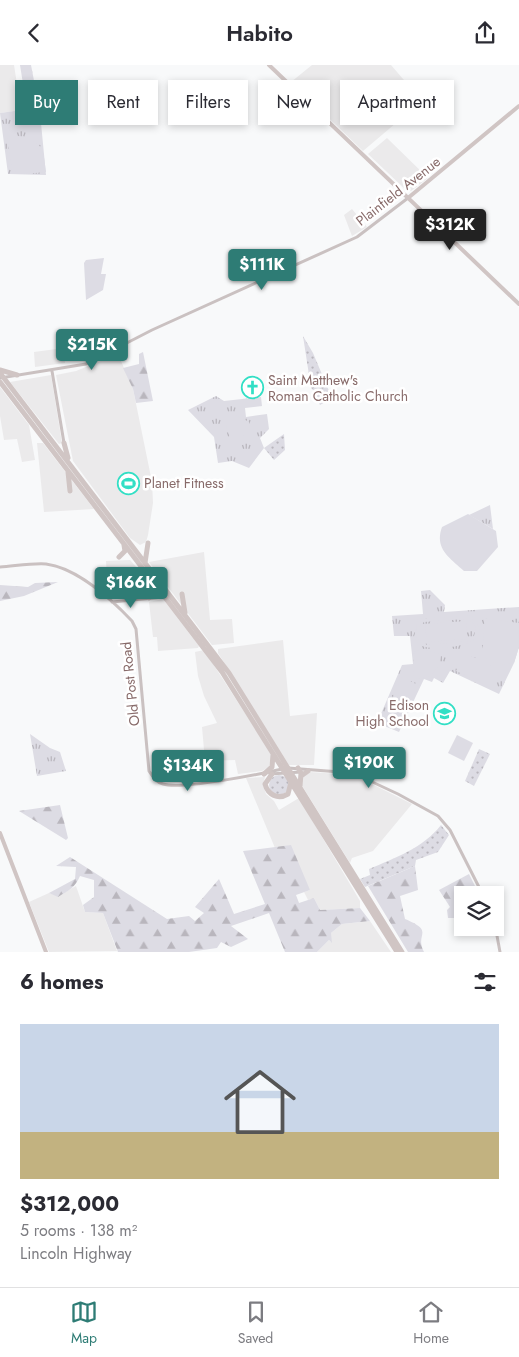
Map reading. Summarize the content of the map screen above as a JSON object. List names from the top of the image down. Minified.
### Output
{"streets":{"main road":["Plainfield Avenue"],"street":["Old Post Road"]},"places":{"church":["Saint Matthew's Roman Catholic Church"],"sports":["Planet Fitness"],"school or university":["Edison High School"]},"page":{"header":"Habito","chip":["Buy","Rent","Filters","New","Apartment"],"price":["$312K","$111K","$215K","$166K","$190K","$134K"],"heading":"6 homes","list":[{"name":"$312,000","note":"5 rooms · 138 m² · Lincoln Highway"}],"tabs":["Map","Saved","Home"]}}
